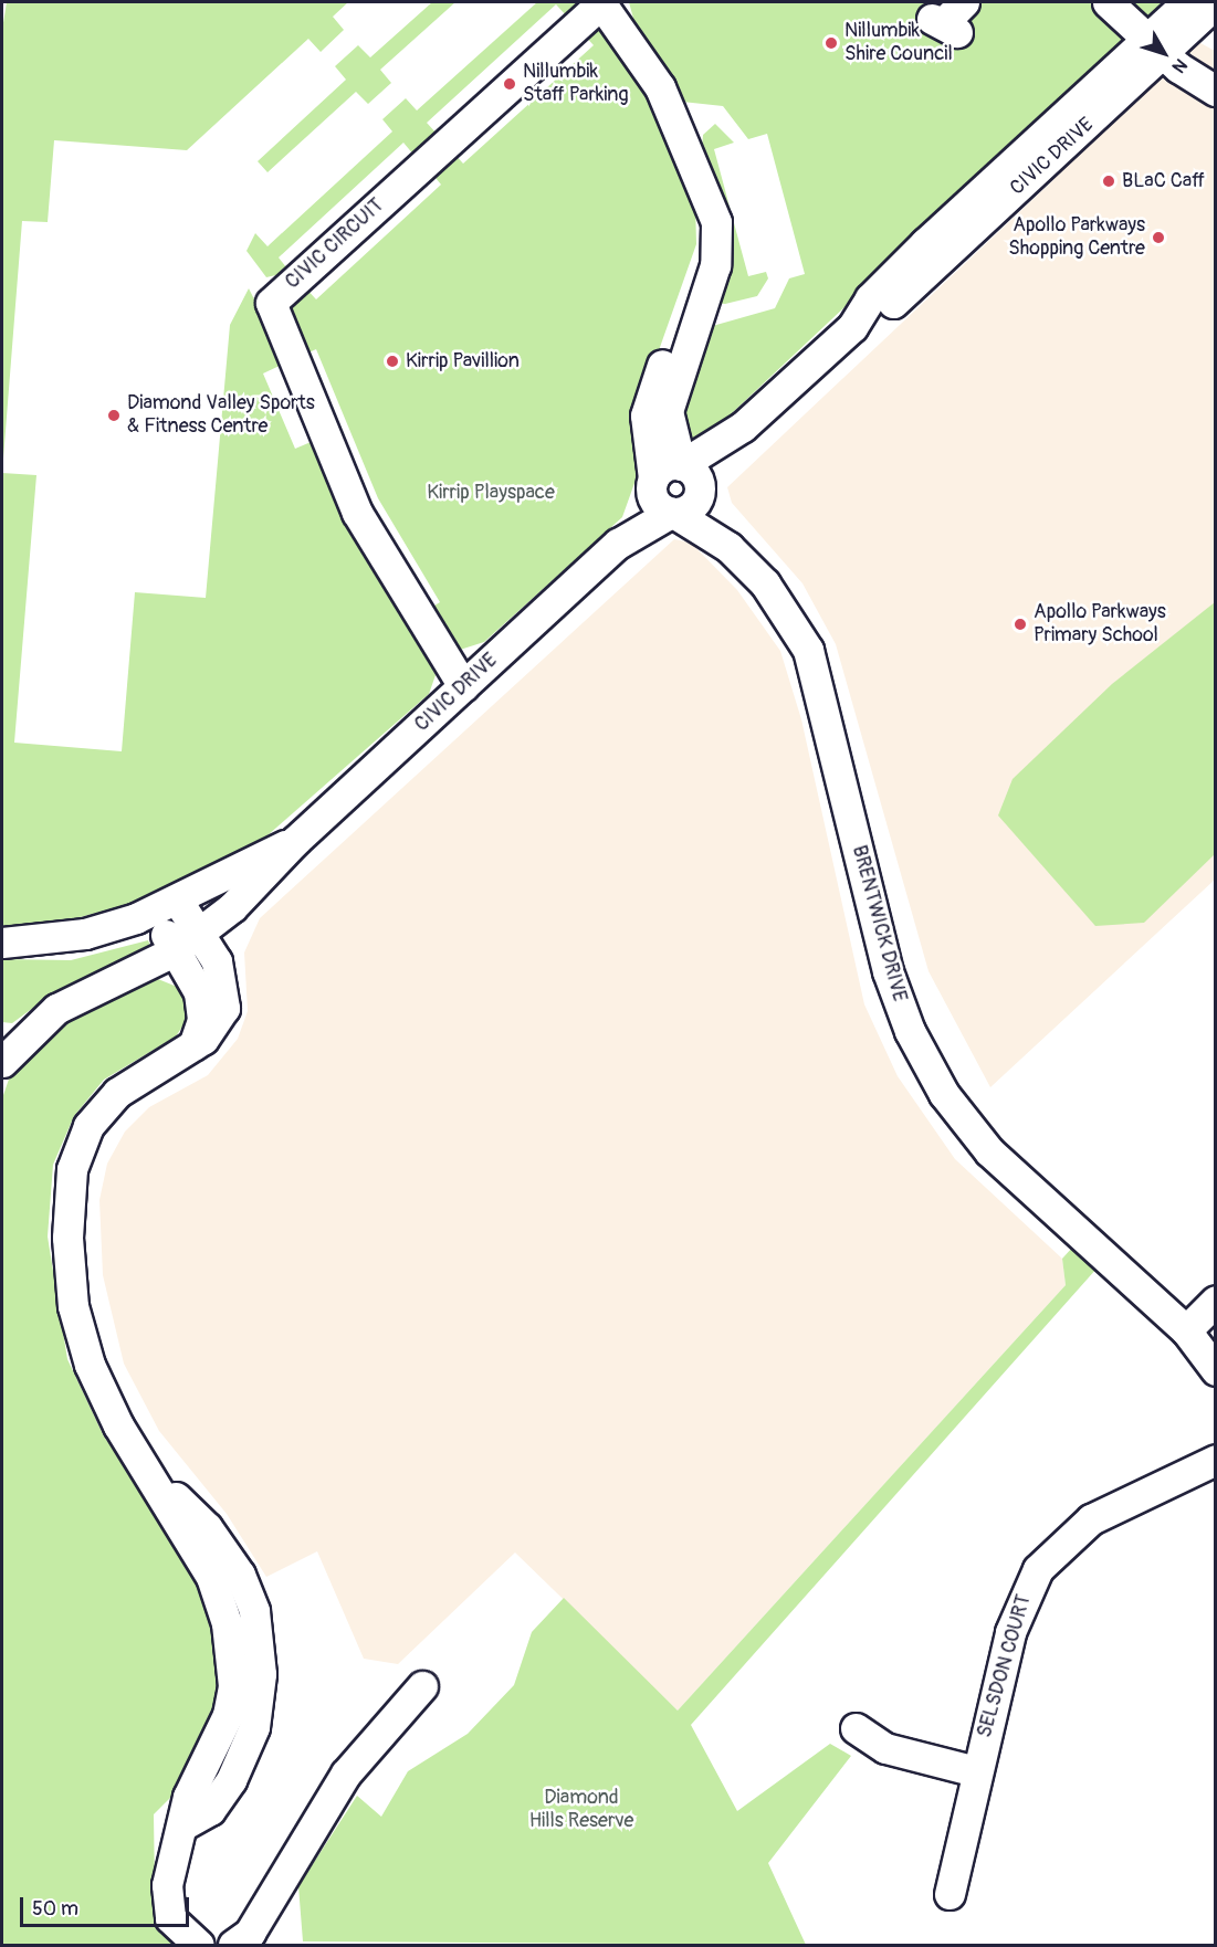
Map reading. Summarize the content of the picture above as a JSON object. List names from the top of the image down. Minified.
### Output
{"streets":{"street":["CIVIC DRIVE","CIVIC CIRCUIT","BRENTWICK DRIVE","SELSDON COURT"]},"crossings":[["CIVIC DRIVE","CIVIC CIRCUIT"],["CIVIC DRIVE","BRENTWICK DRIVE"],["CIVIC CIRCUIT","BRENTWICK DRIVE"]],"parks":["Kirrip Playspace","Diamond Hills Reserve"],"places":["Nillumbik Shire Council","Nillumbik Staff Parking","BLaC Caff","Apollo Parkways Shopping Centre","Kirrip Pavillion","Diamond Valley Sports & Fitness Centre","Apollo Parkways Primary School"],"scale_bar":"50 m","north":"bottom right"}
